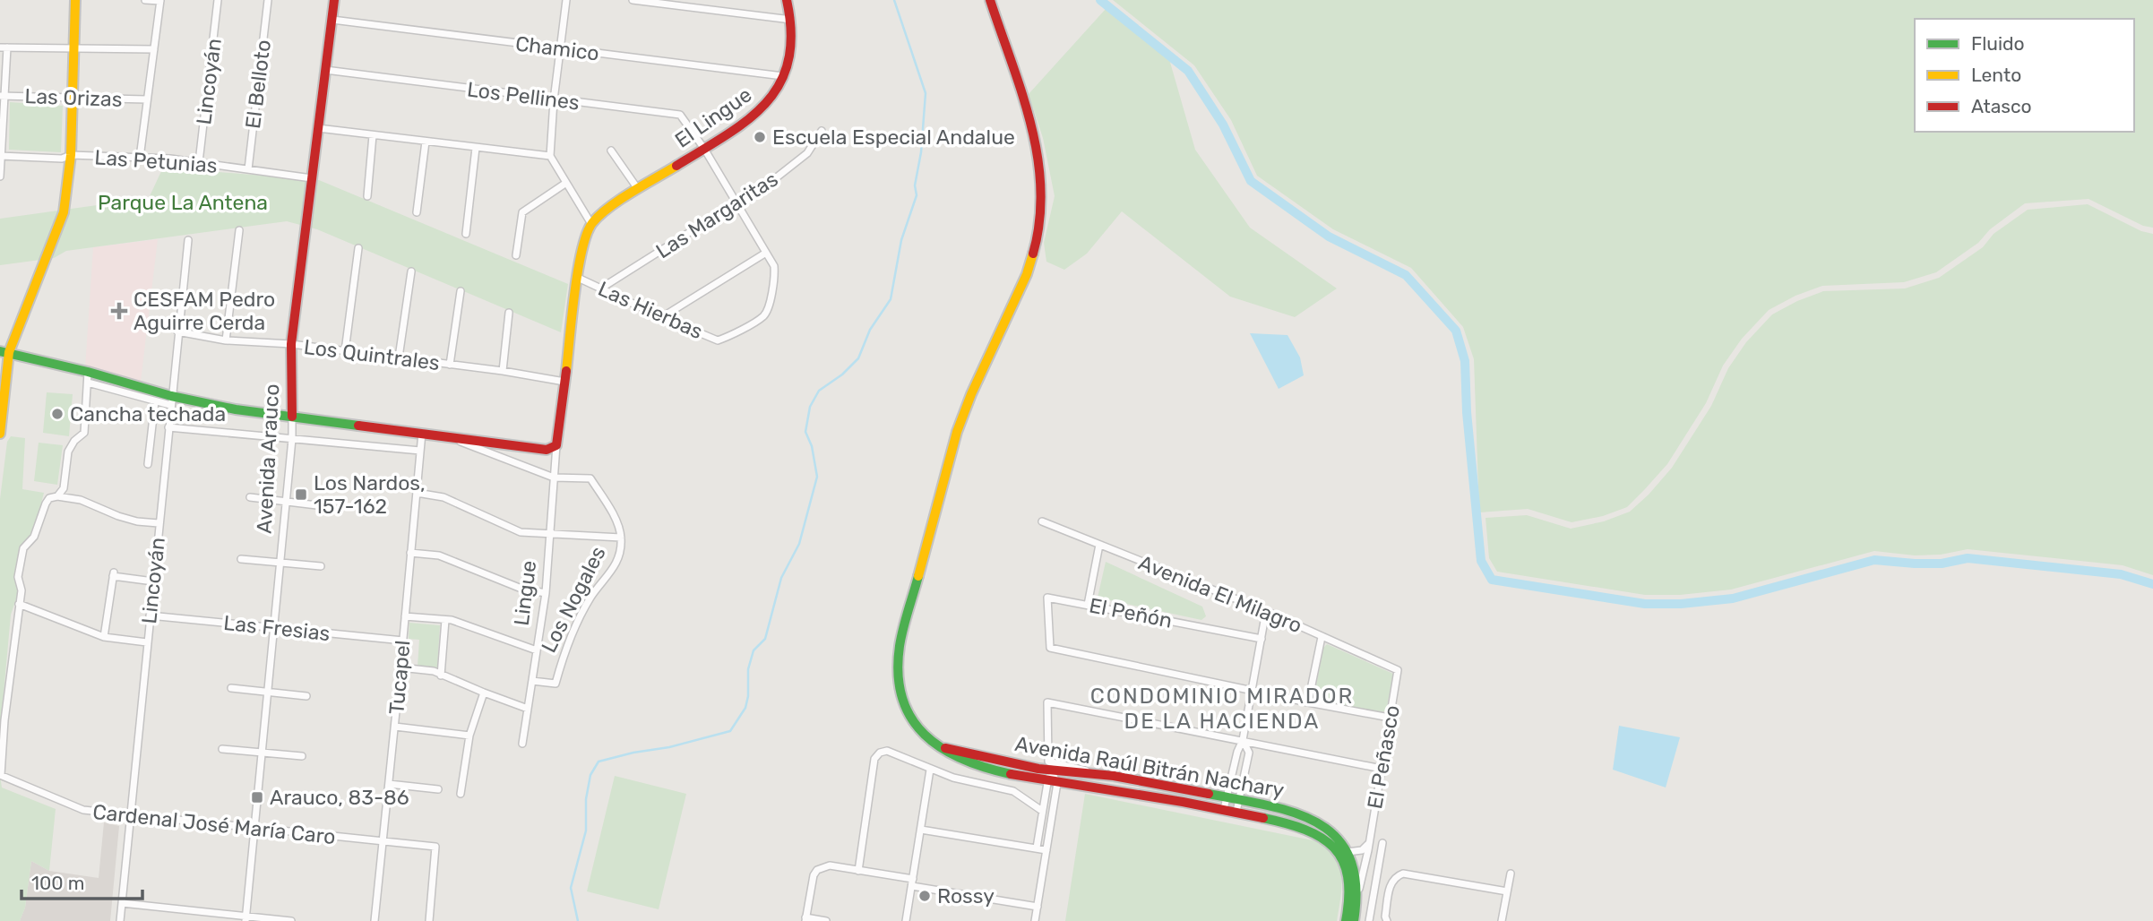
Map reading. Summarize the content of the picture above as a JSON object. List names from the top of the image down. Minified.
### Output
{"streets":{"main road":["El Lingue","Avenida Arauco","Lingue","Los Nogales","Avenida Raúl Bitrán Nachary"],"street":["Chamico","Lincoyán","El Belloto","Los Pellines","Las Orizas","Las Petunias","Las Margaritas","Las Hierbas","Los Quintrales","Avenida El Milagro","El Peñón","Las Fresias","Tucapel","El Peñasco","Cardenal José María Caro"]},"crossings":[["Chamico","El Lingue"],["Chamico","Avenida Arauco"],["Lincoyán","Las Petunias"],["Lincoyán","Los Quintrales"],["Lincoyán","Los Nogales"],["Lincoyán","Las Fresias"],["Lincoyán","Cardenal José María Caro"],["El Belloto","Las Petunias"],["Los Pellines","El Lingue"],["Los Pellines","Las Margaritas"],["Los Pellines","Las Hierbas"],["Los Pellines","Avenida Arauco"],["El Lingue","Lingue"],["Las Petunias","Avenida Arauco"],["Las Margaritas","Las Hierbas"],["Las Hierbas","Lingue"],["Los Quintrales","Avenida Arauco"],["Los Quintrales","Lingue"],["Avenida Arauco","Los Nogales"],["Avenida Arauco","Las Fresias"],["Avenida Arauco","Cardenal José María Caro"],["Lingue","Los Nogales"],["Avenida El Milagro","El Peñasco"],["Los Nogales","Tucapel"],["Las Fresias","Tucapel"],["Tucapel","Cardenal José María Caro"],["El Peñasco","Avenida Raúl Bitrán Nachary"]],"districts":["CONDOMINIO MIRADOR DE LA HACIENDA"],"parks":["Parque La Antena"],"places":{"other":["Escuela Especial Andalue","Cancha techada","Rossy"],"health":["CESFAM Pedro Aguirre Cerda"],"transit":["Los Nardos, 157-162","Arauco, 83-86"]},"legend":["Fluido","Lento","Atasco"],"scale_bar":"100 m"}
